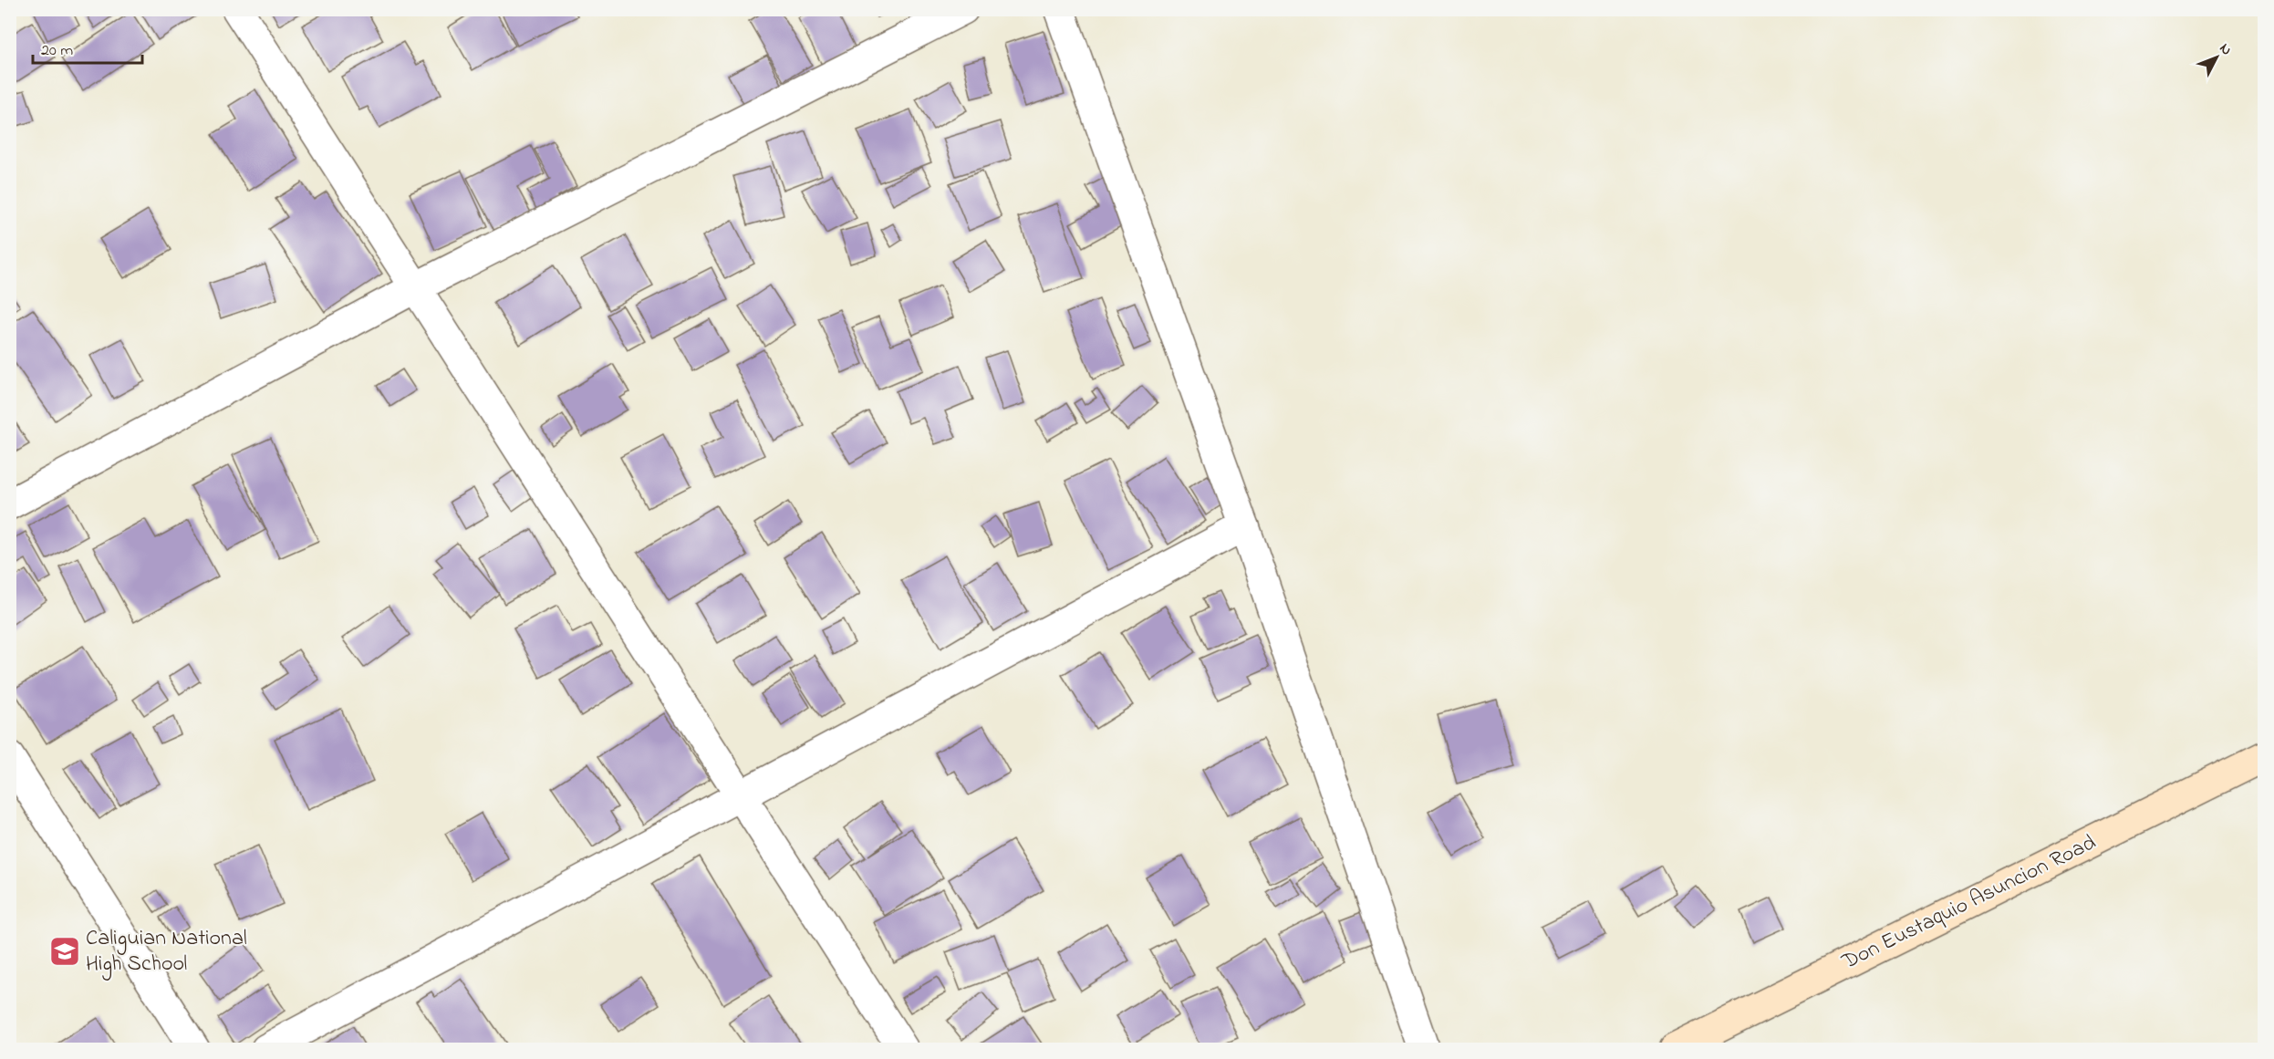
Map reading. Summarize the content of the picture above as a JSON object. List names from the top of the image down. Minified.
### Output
{"streets":{"main road":["Don Eustaquio Asuncion Road"]},"places":{"school or university":["Caliguian National High School"]},"scale_bar":"20 m","north":"top right"}
